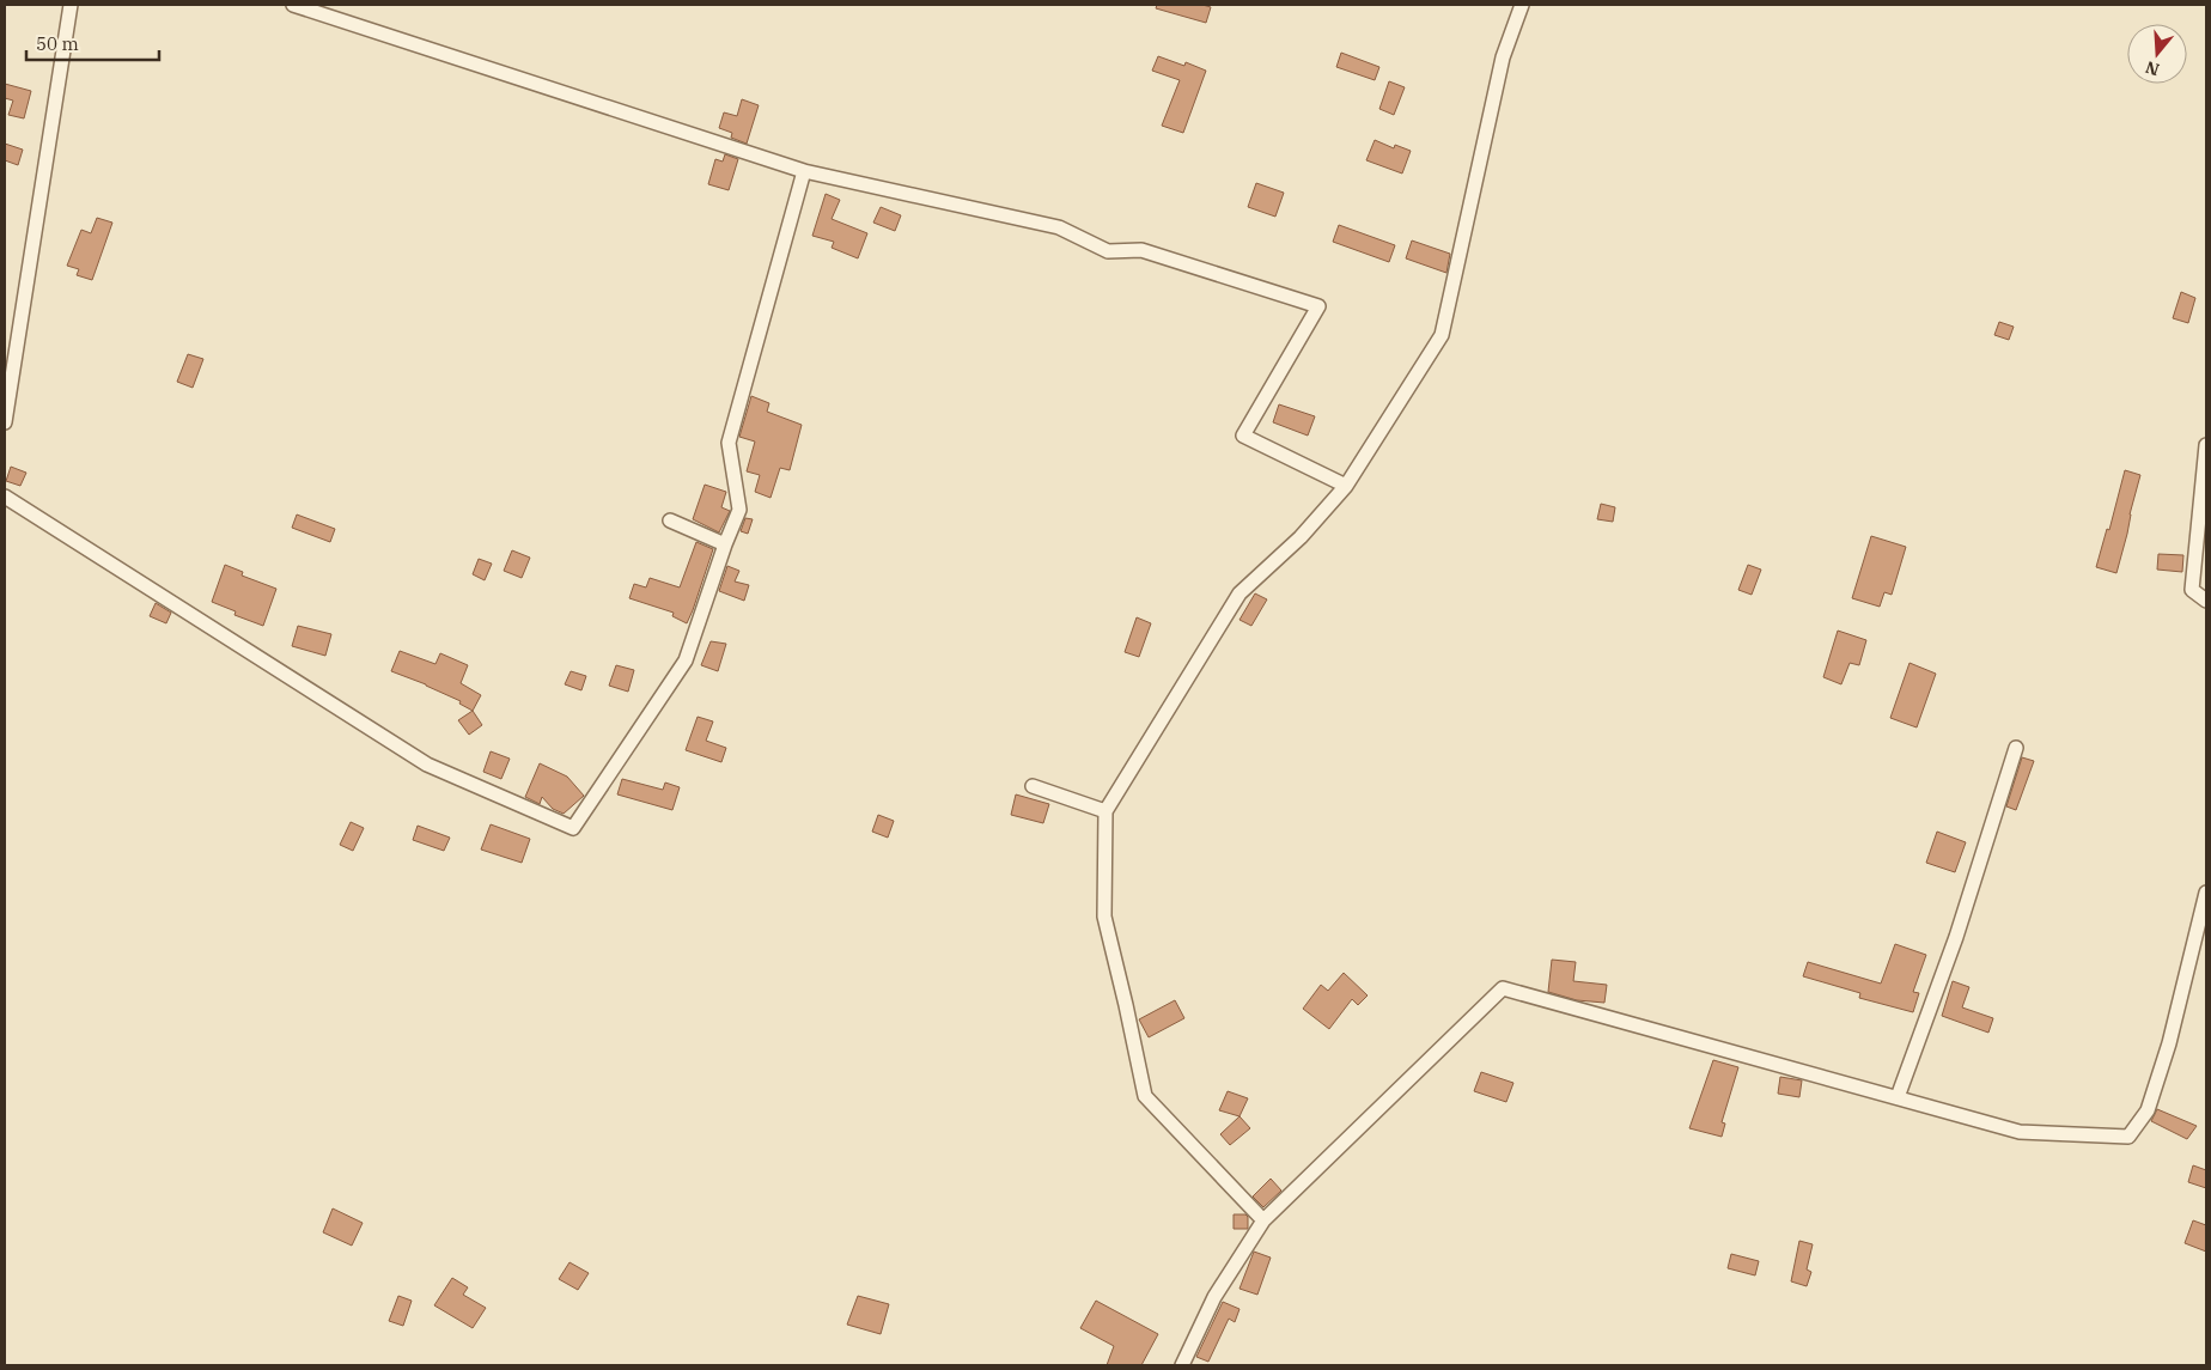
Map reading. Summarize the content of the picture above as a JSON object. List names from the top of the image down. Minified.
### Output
{"scale_bar":"50 m","north":"bottom"}
